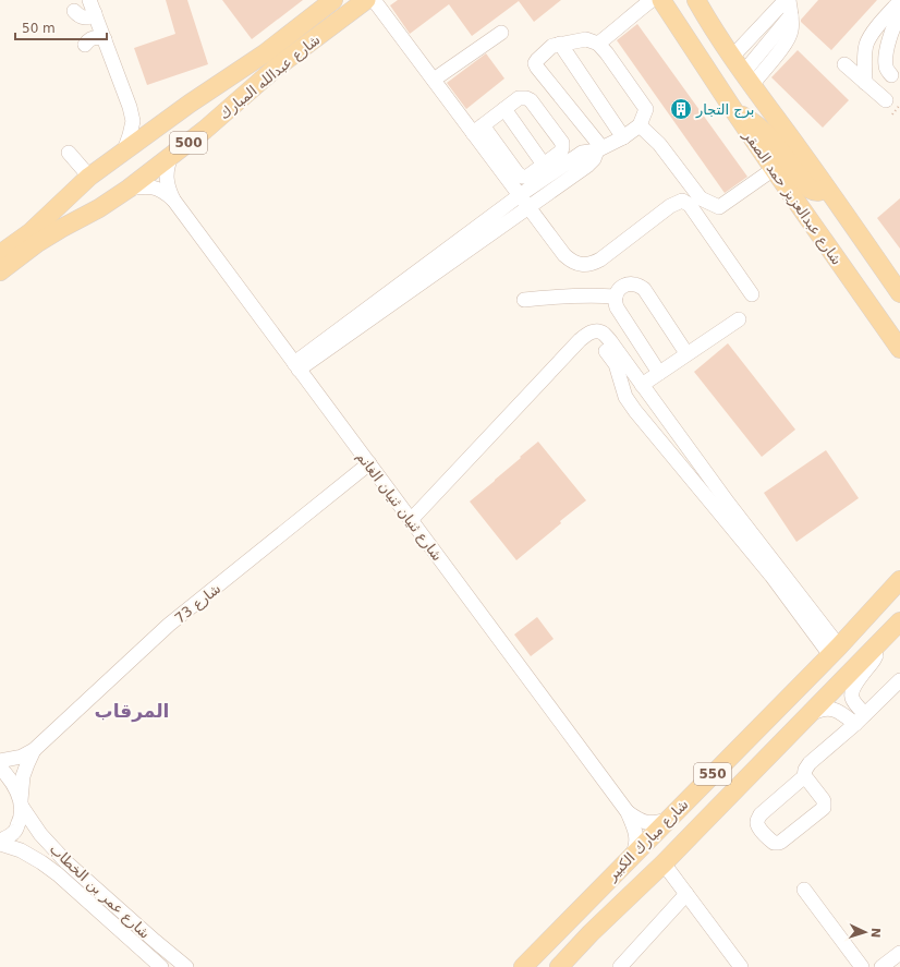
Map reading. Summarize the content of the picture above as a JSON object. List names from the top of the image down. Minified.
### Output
{"streets":{"main road":["شارع عبدالله المبارك","500","شارع عبدالعزيز حمد الصقر","550","شارع مبارك الكبير"],"street":["شارع ثنيان ثنيان الغانم","شارع 73","شارع عمر بن الخطاب"]},"crossings":[["شارع ثنيان ثنيان الغانم","شارع 73"],["شارع 73","شارع عمر بن الخطاب"]],"districts":["المرقاب"],"places":{"building":["برج التجار"]},"scale_bar":"50 m","north":"right"}
